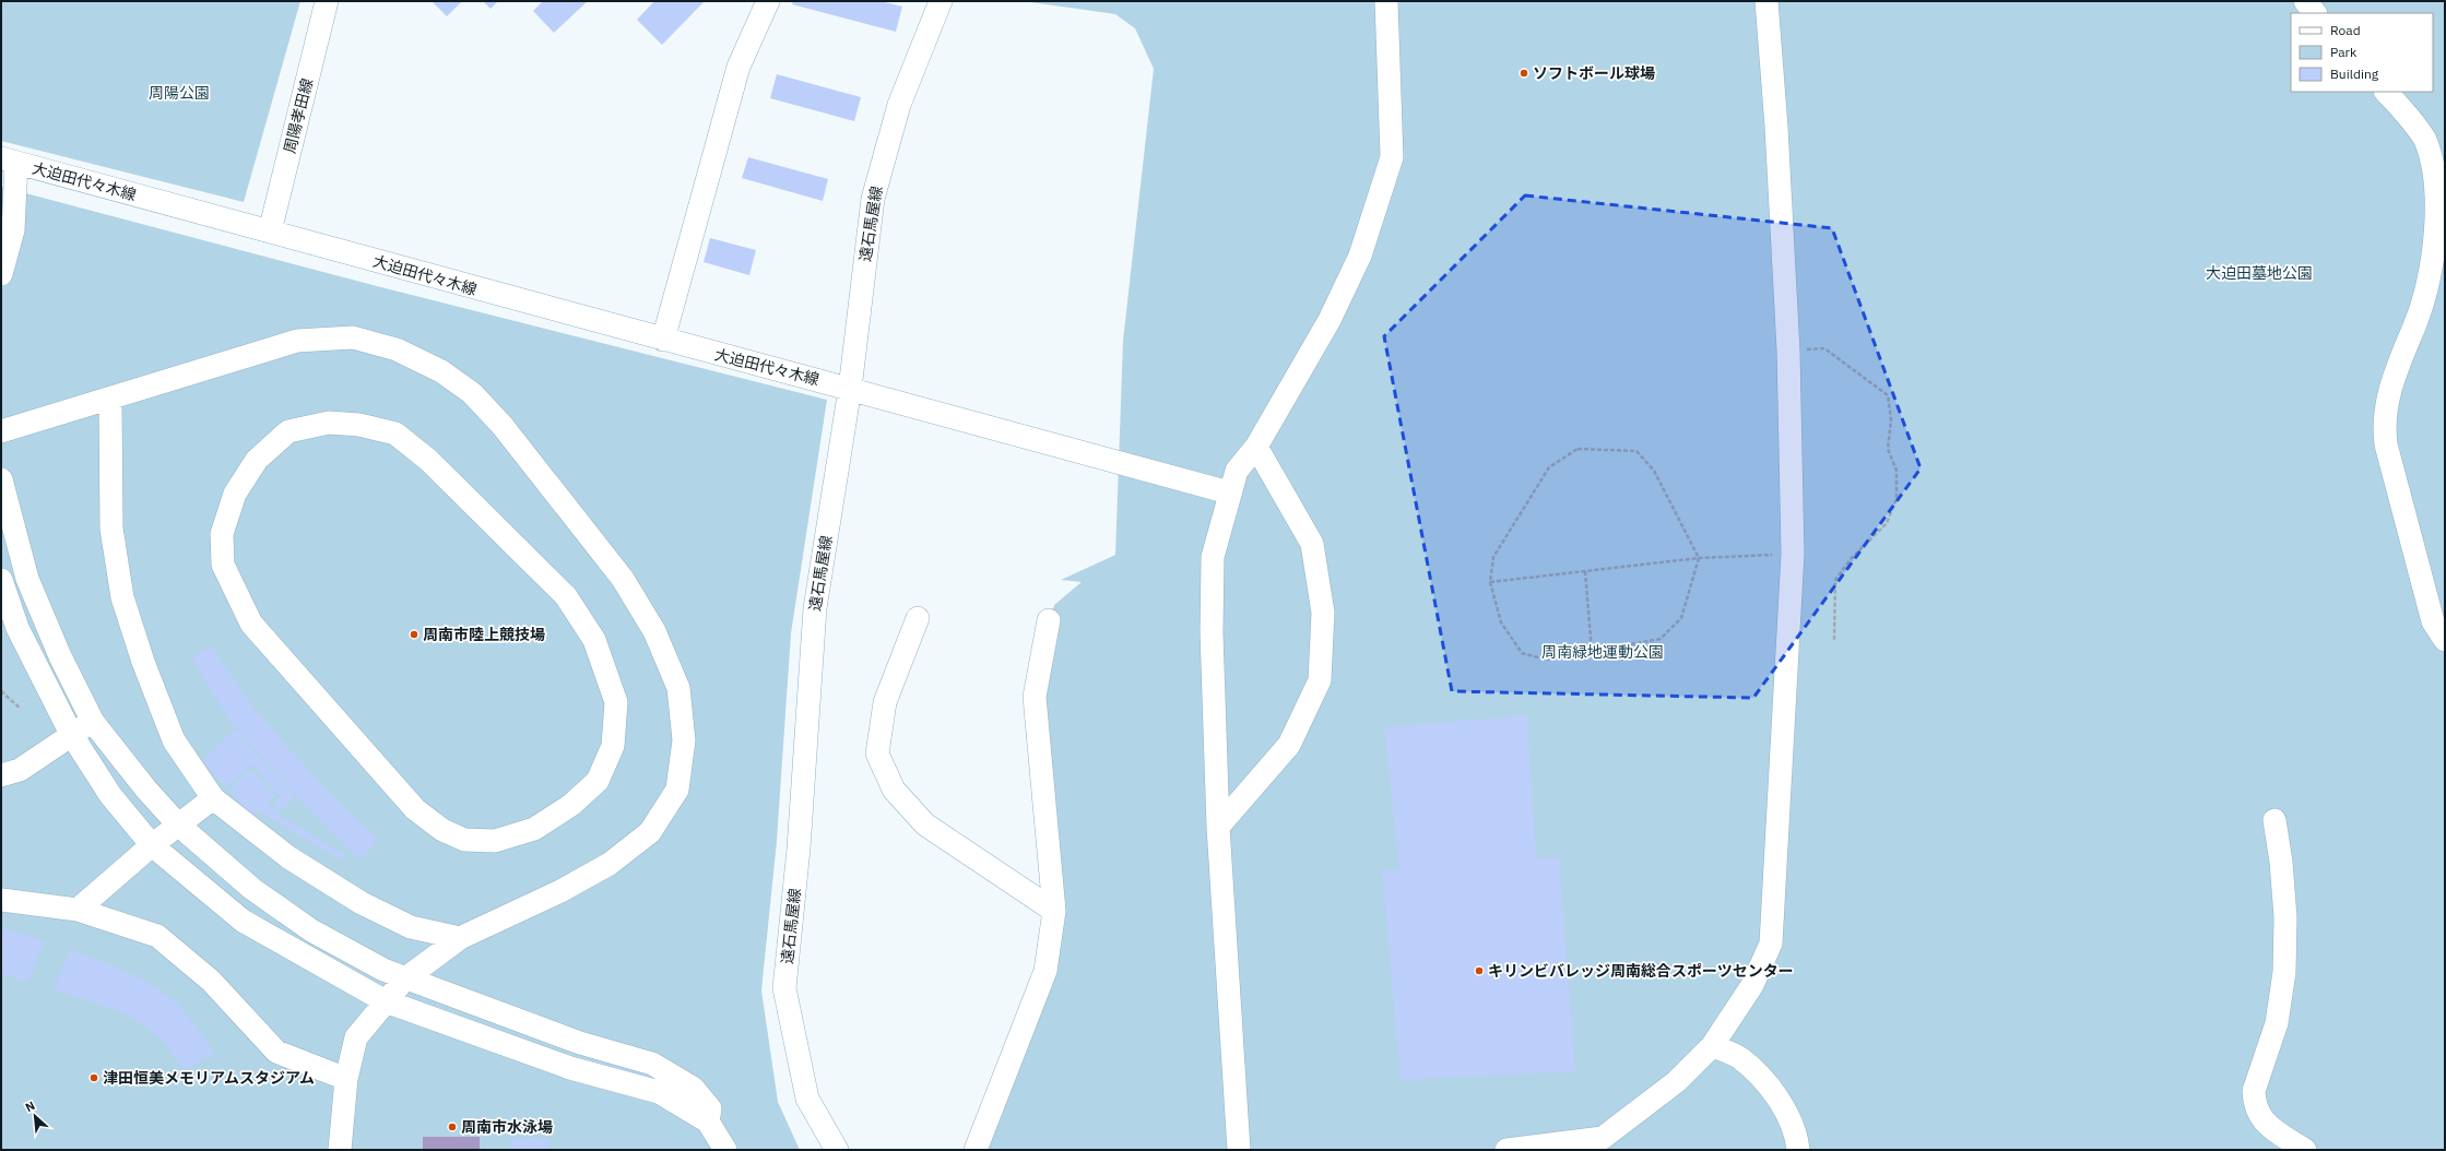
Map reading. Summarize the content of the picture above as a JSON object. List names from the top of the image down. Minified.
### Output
{"streets":{"street":["周陽孝田線","大迫田代々木線","遠石馬屋線"]},"crossings":[["周陽孝田線","大迫田代々木線"],["大迫田代々木線","遠石馬屋線"]],"parks":["周陽公園","大迫田墓地公園","周南緑地運動公園"],"places":["ソフトボール球場","周南市陸上競技場","キリンビバレッジ周南総合スポーツセンター","津田恒美メモリアムスタジアム","周南市水泳場"],"legend":["Road","Park","Building"],"north":"top left"}
